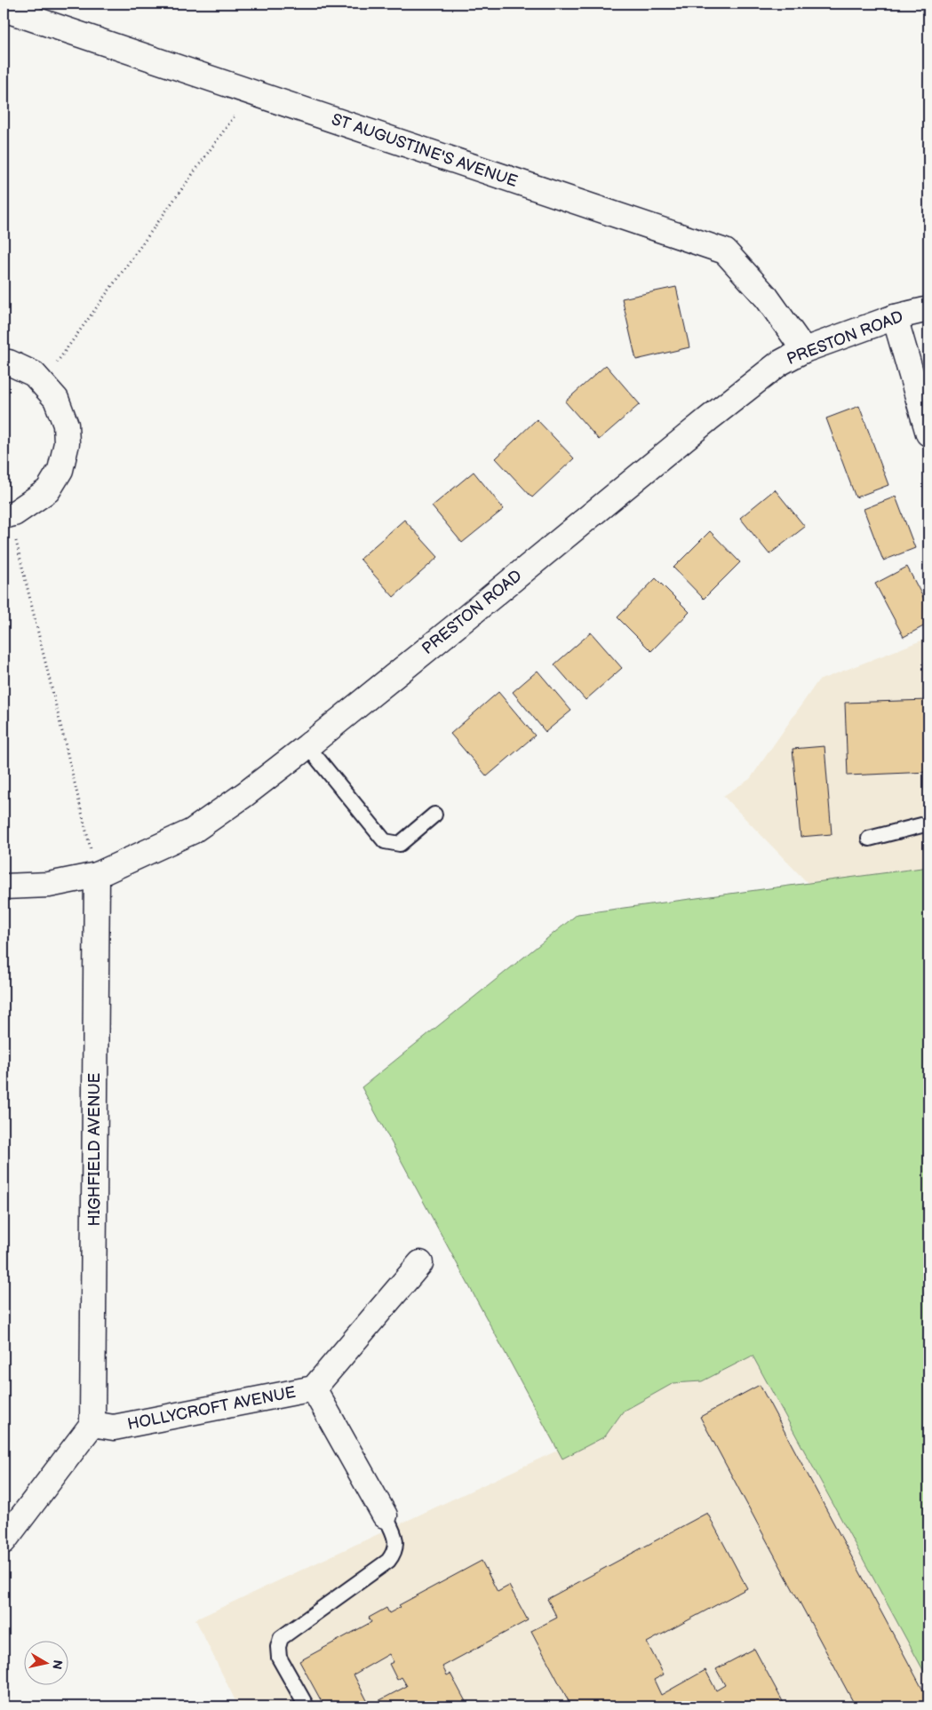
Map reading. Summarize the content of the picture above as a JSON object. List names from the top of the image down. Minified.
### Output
{"streets":{"street":["ST AUGUSTINE'S AVENUE","PRESTON ROAD","HIGHFIELD AVENUE","HOLLYCROFT AVENUE"]},"crossings":[["ST AUGUSTINE'S AVENUE","PRESTON ROAD"],["PRESTON ROAD","HIGHFIELD AVENUE"],["HIGHFIELD AVENUE","HOLLYCROFT AVENUE"]],"north":"right"}
